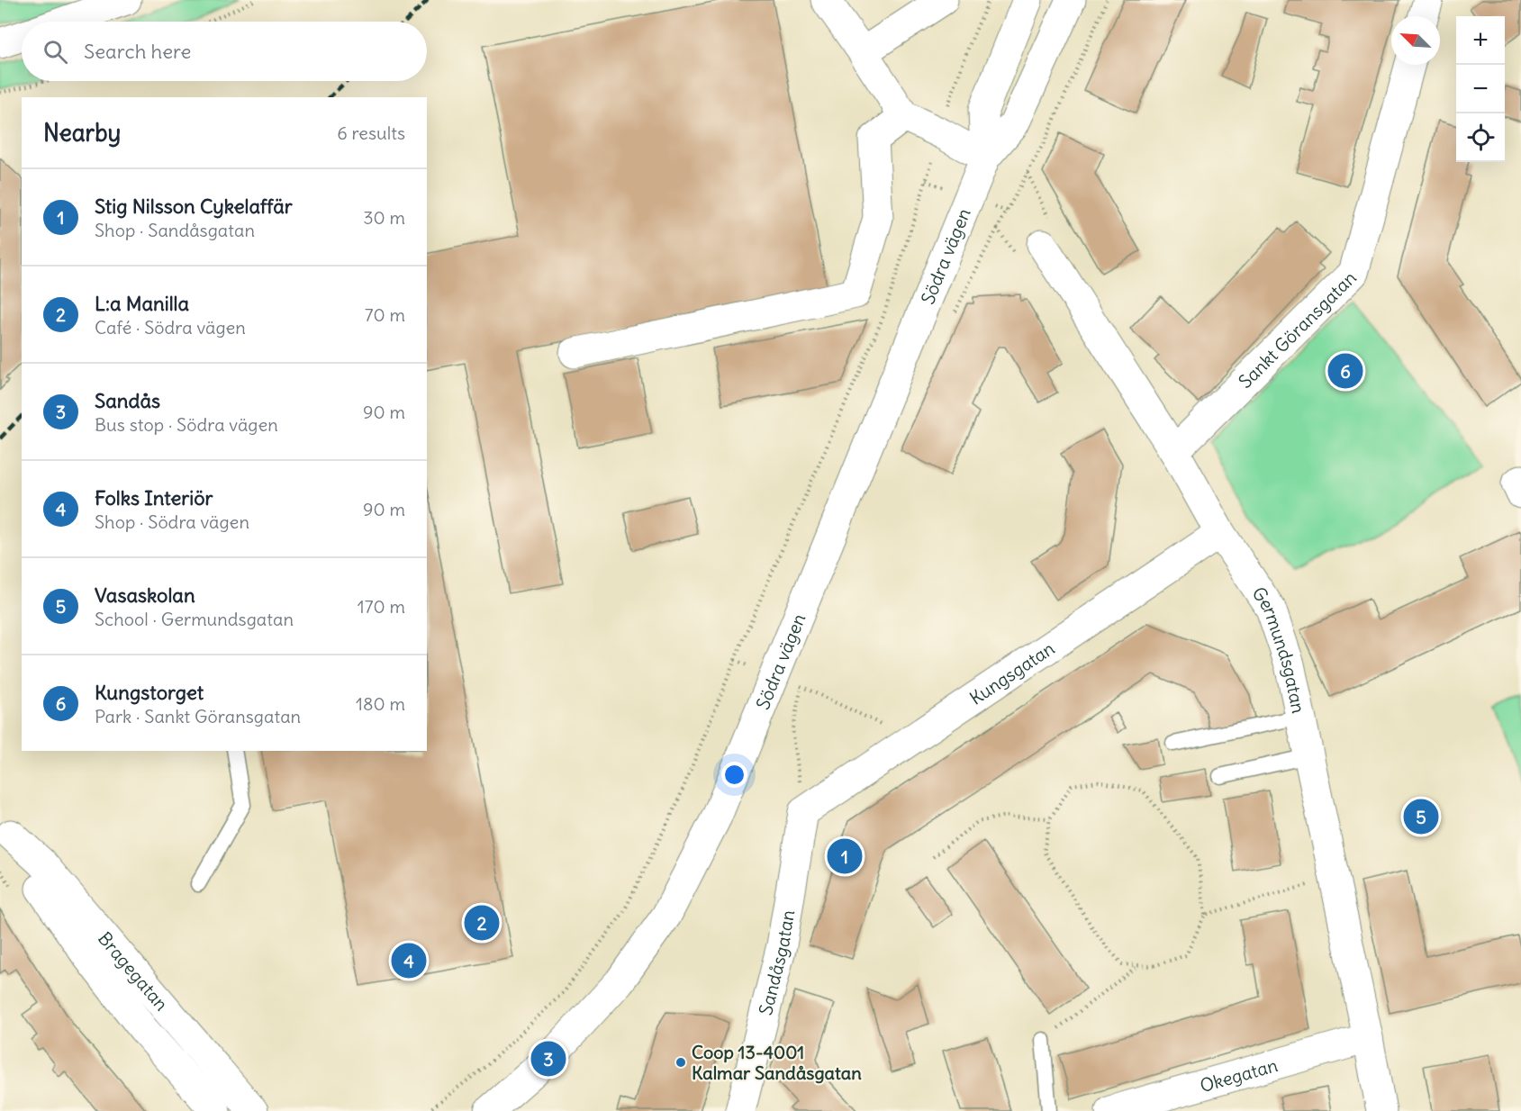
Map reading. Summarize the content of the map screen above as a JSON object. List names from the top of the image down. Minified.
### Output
{"streets":{"street":["Södra vägen","Sankt Göransgatan","Germundsgatan","Kungsgatan","Sandåsgatan","Bragegatan","Okegatan"]},"crossings":[["Sankt Göransgatan","Germundsgatan"],["Germundsgatan","Kungsgatan"],["Germundsgatan","Okegatan"],["Kungsgatan","Sandåsgatan"]],"places":["Coop 13-4001 Kalmar Sandåsgatan"],"north":"top left","page":{"map_buttons":["+","−"],"search":"Search here","heading":["Nearby","6 results"],"list":[{"mark":"1","name":"Stig Nilsson Cykelaffär","note":"Shop · Sandåsgatan","value":"30 m"},{"mark":"2","name":"L:a Manilla","note":"Café · Södra vägen","value":"70 m"},{"mark":"3","name":"Sandås","note":"Bus stop · Södra vägen","value":"90 m"},{"mark":"4","name":"Folks Interiör","note":"Shop · Södra vägen","value":"90 m"},{"mark":"5","name":"Vasaskolan","note":"School · Germundsgatan","value":"170 m"},{"mark":"6","name":"Kungstorget","note":"Park · Sankt Göransgatan","value":"180 m"}],"pins":["6","5","1","2","4","3"]}}
